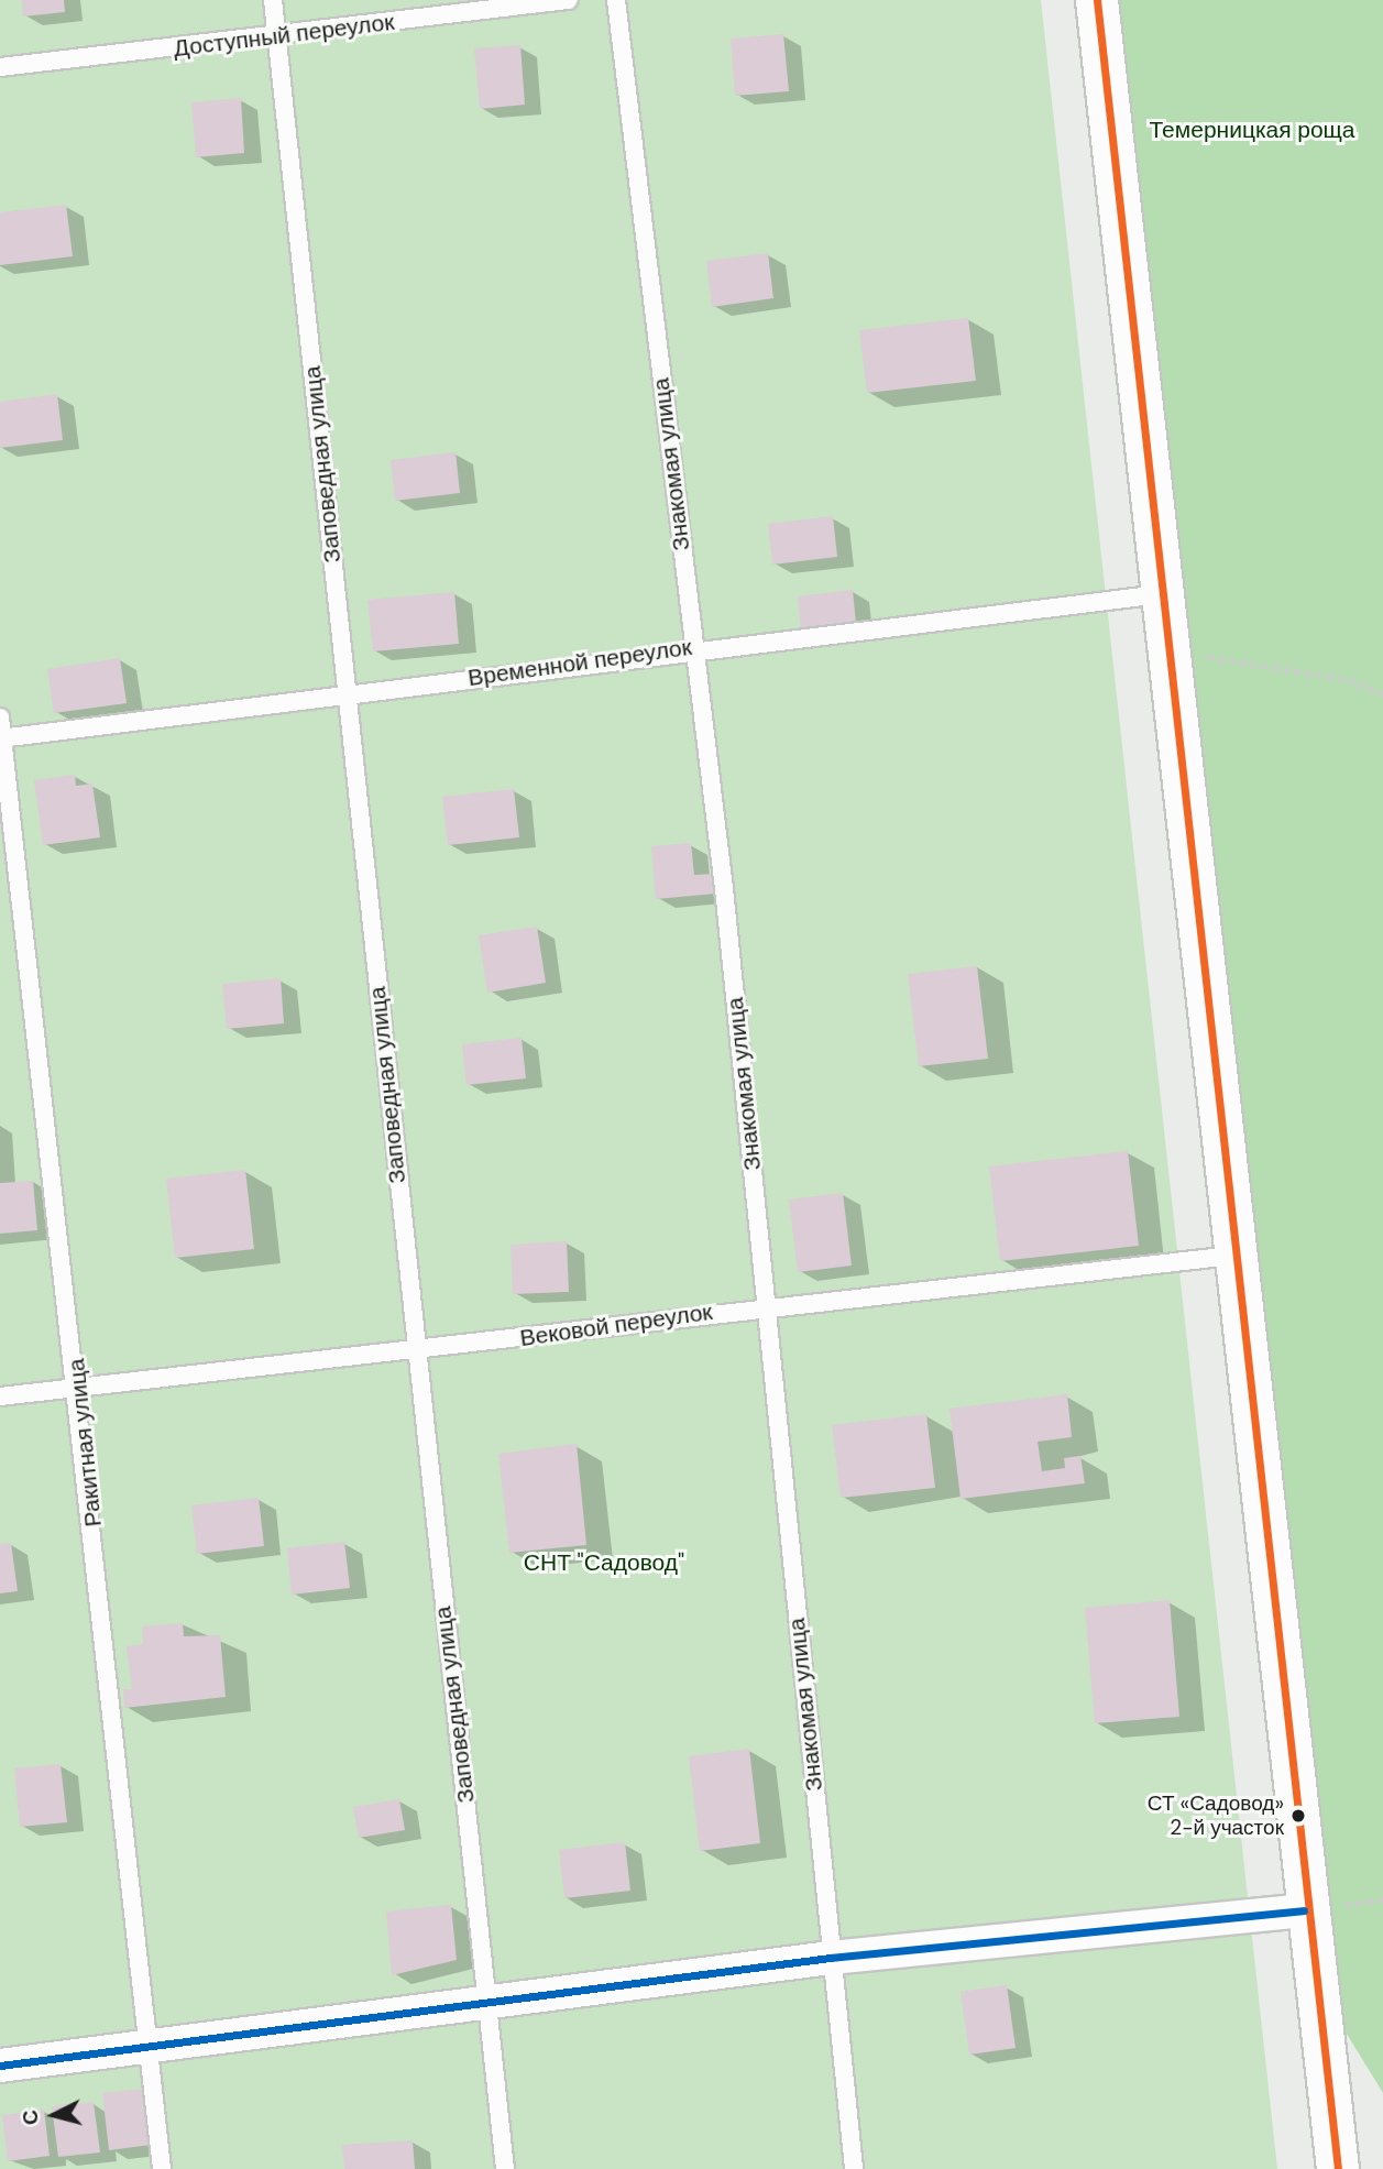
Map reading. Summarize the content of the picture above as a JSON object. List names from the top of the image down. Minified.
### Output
{"streets":{"lane":["Доступный переулок","Заповедная улица","Знакомая улица","Временной переулок","Вековой переулок","Ракитная улица"]},"crossings":[["Доступный переулок","Заповедная улица"],["Заповедная улица","Временной переулок"],["Заповедная улица","Вековой переулок"],["Знакомая улица","Временной переулок"],["Знакомая улица","Вековой переулок"],["Временной переулок","Ракитная улица"],["Вековой переулок","Ракитная улица"]],"parks":["Темерницкая роща","СНТ \"Садовод\""],"places":["СТ «Садовод» 2-й участок"],"north":"left"}
